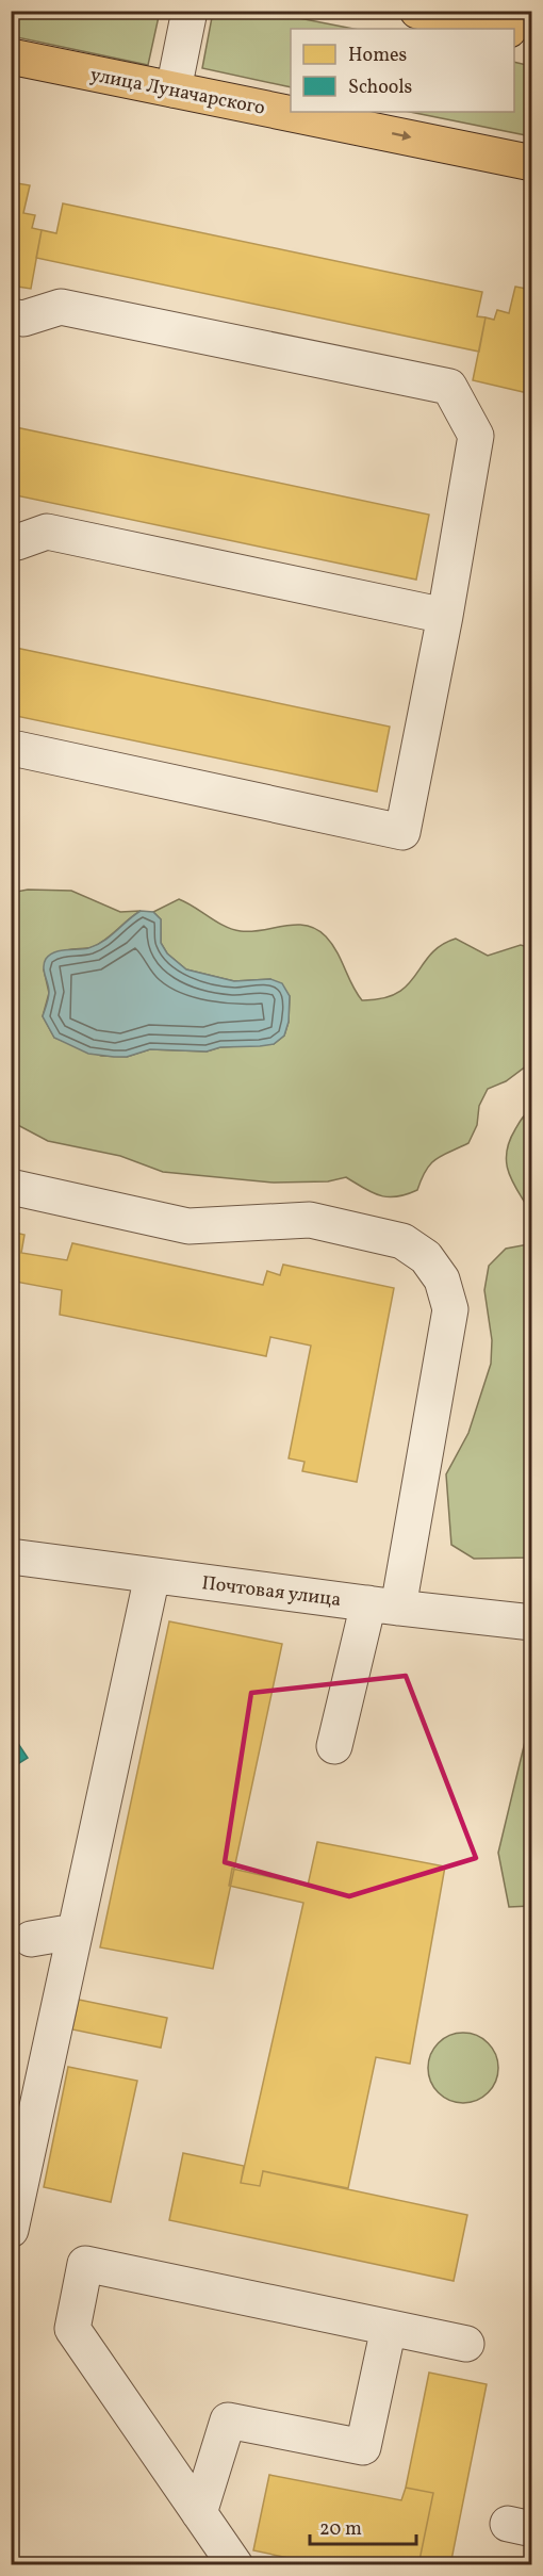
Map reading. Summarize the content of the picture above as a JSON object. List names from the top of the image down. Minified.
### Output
{"streets":{"main road":["улица Луначарского"],"street":["Почтовая улица"]},"one_way":["улица Луначарского"],"legend":["Homes","Schools"],"scale_bar":"20 m"}
